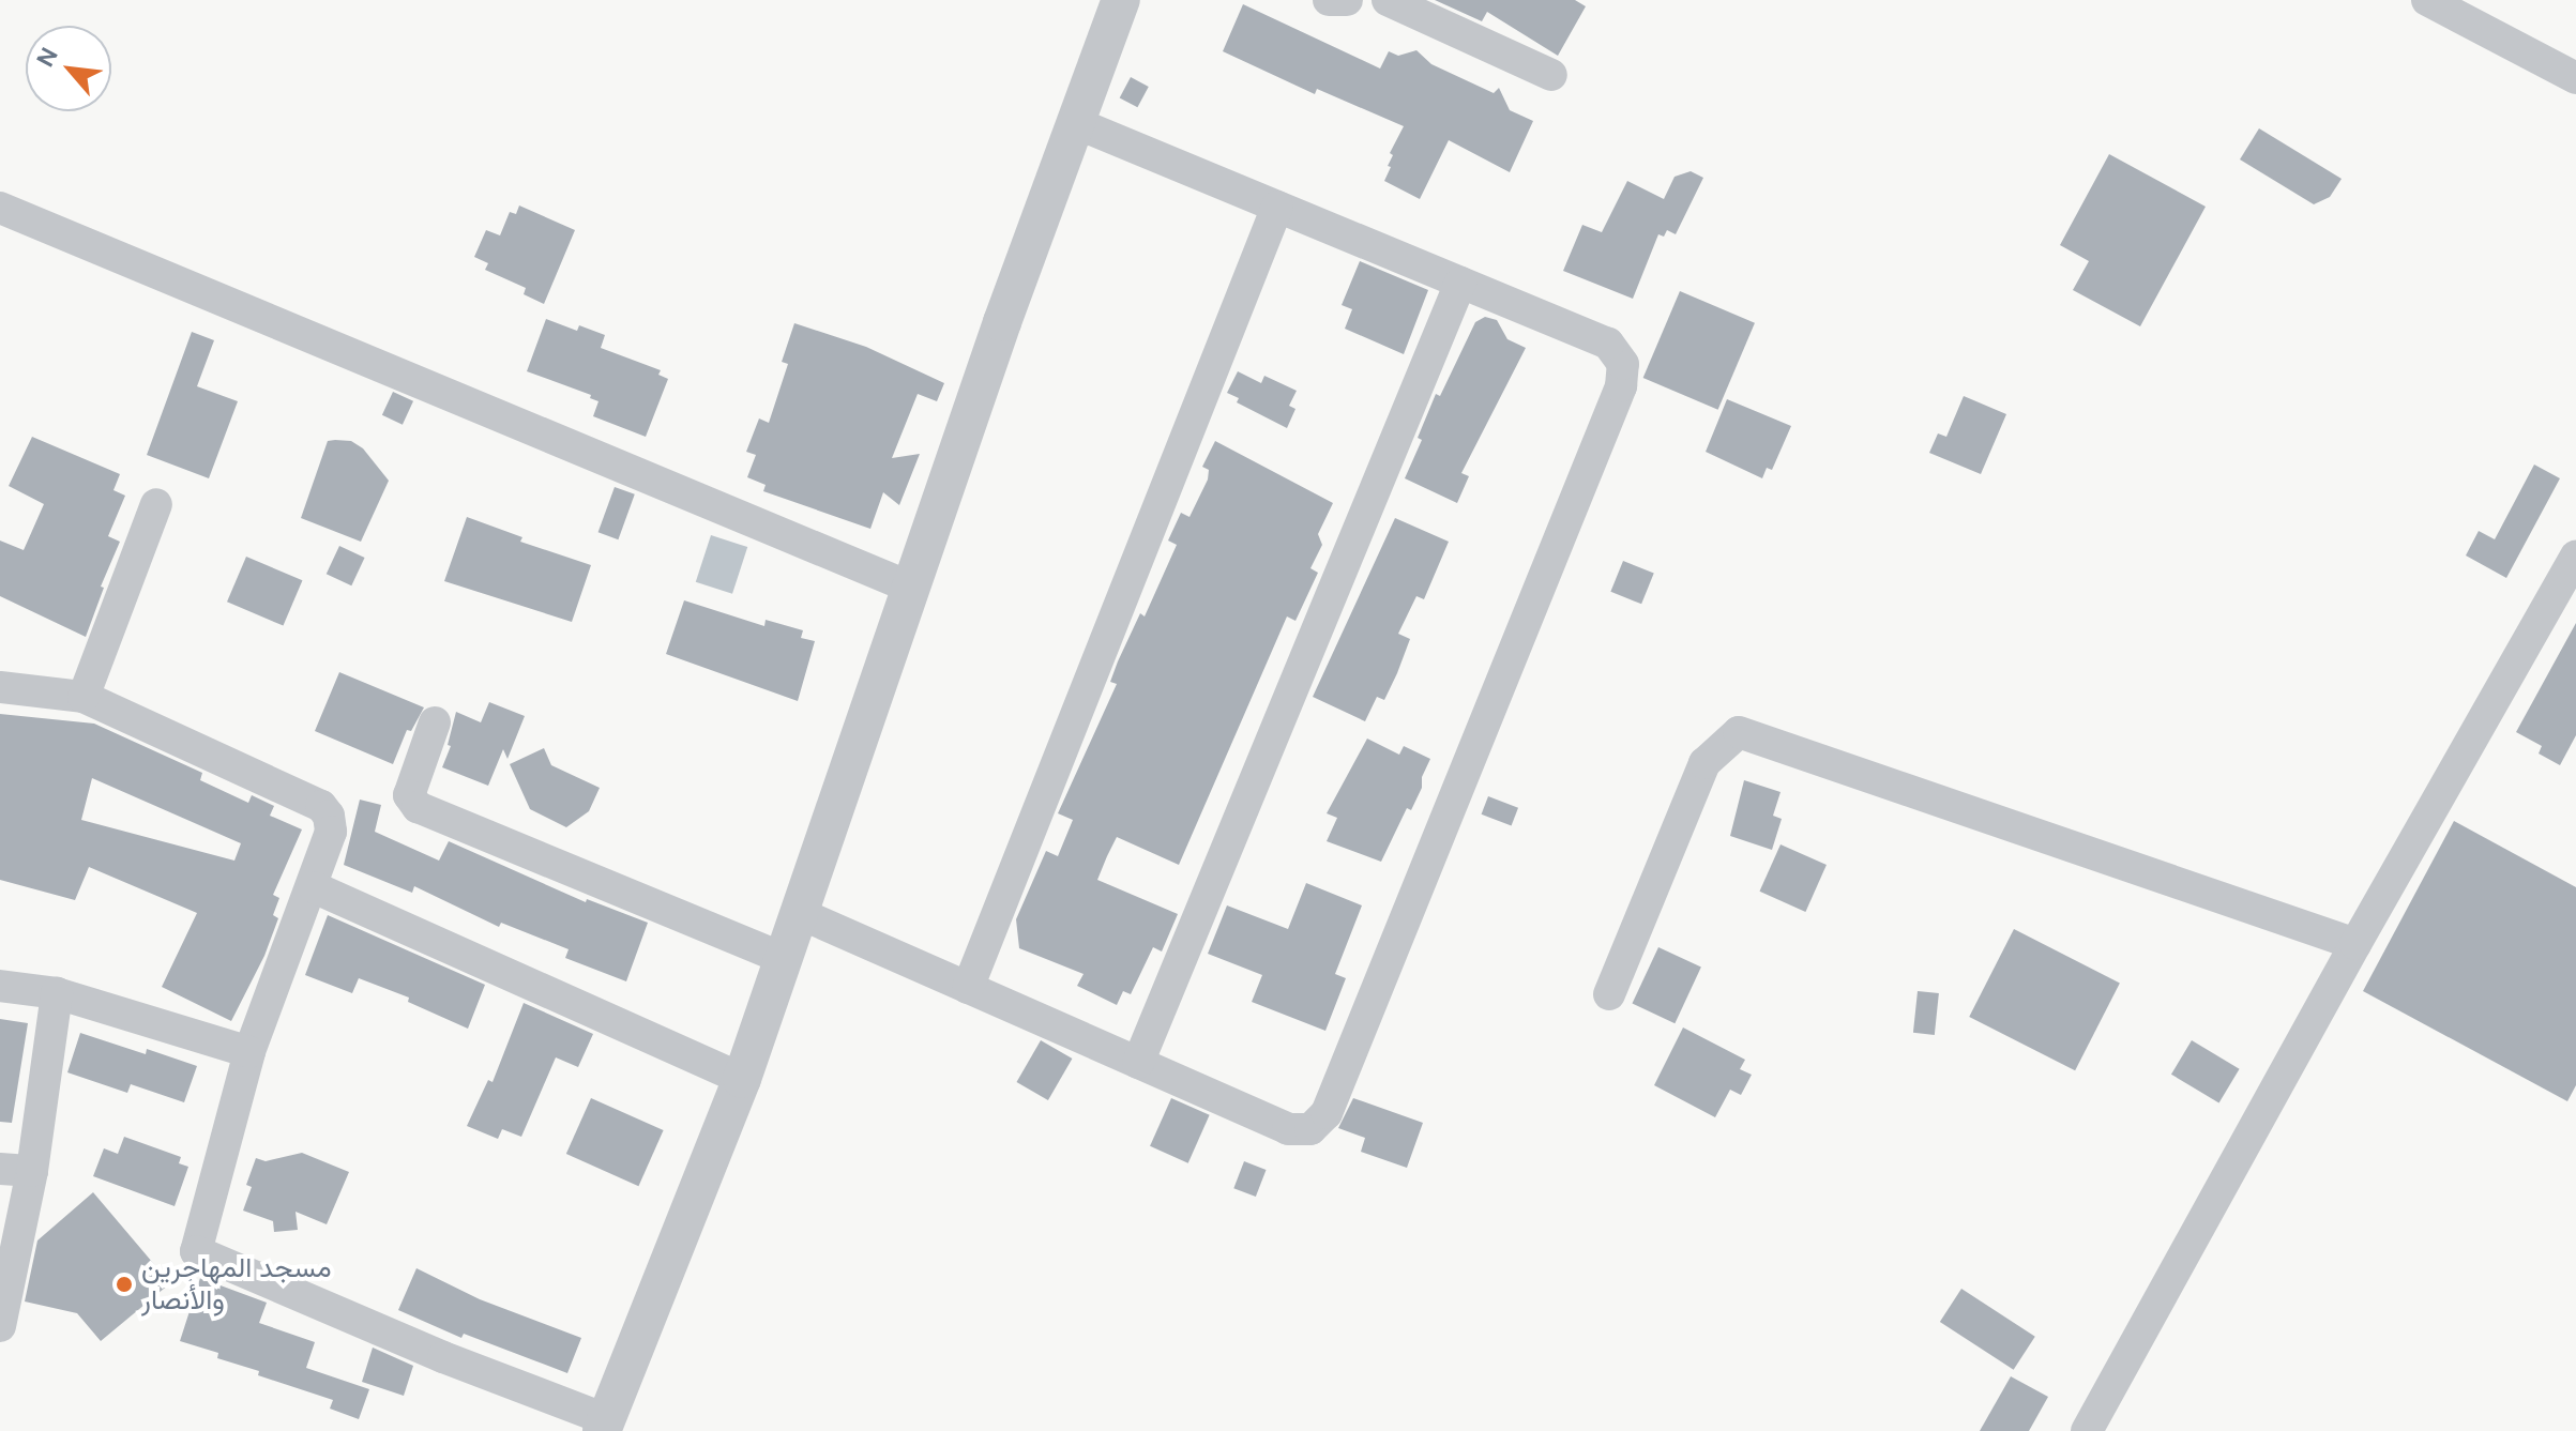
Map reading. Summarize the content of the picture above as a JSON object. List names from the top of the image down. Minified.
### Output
{"places":["مسجد المهاجرين والأنصار"],"north":"top left"}
